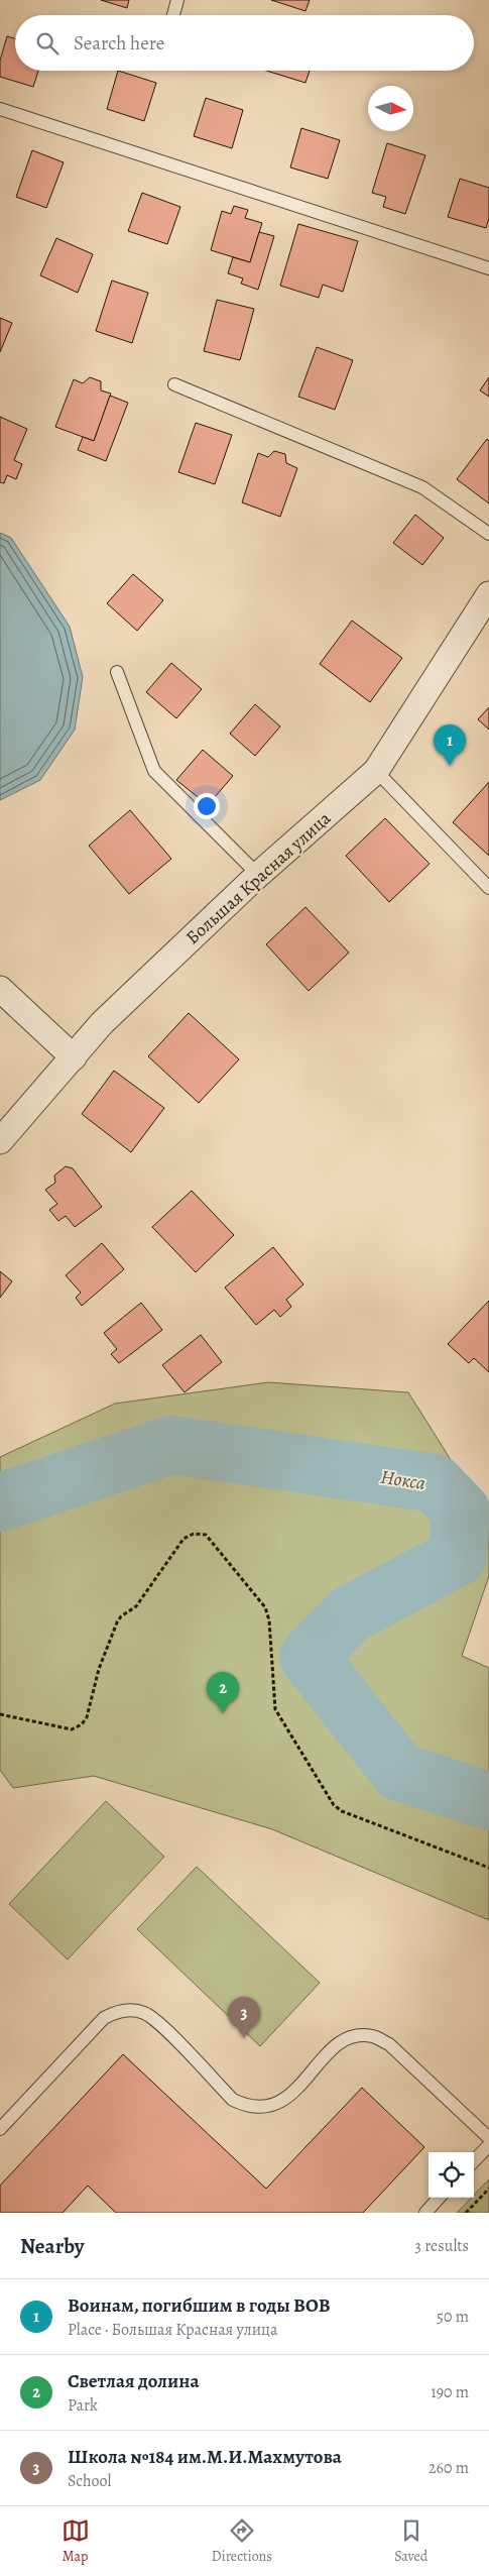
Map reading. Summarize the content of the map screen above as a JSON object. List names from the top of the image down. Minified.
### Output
{"streets":{"street":["Большая Красная улица"]},"water":["Нокса"],"north":"right","page":{"search":"Search here","pins":["1","2","3"],"heading":["Nearby","3 results"],"list":[{"mark":"1","name":"Воинам, погибшим в годы ВОВ","note":"Place · Большая Красная улица","value":"50 m"},{"mark":"2","name":"Светлая долина","note":"Park","value":"190 m"},{"mark":"3","name":"Школа №184 им.М.И.Махмутова","note":"School","value":"260 m"}],"nav":["Map","Directions","Saved"]}}
